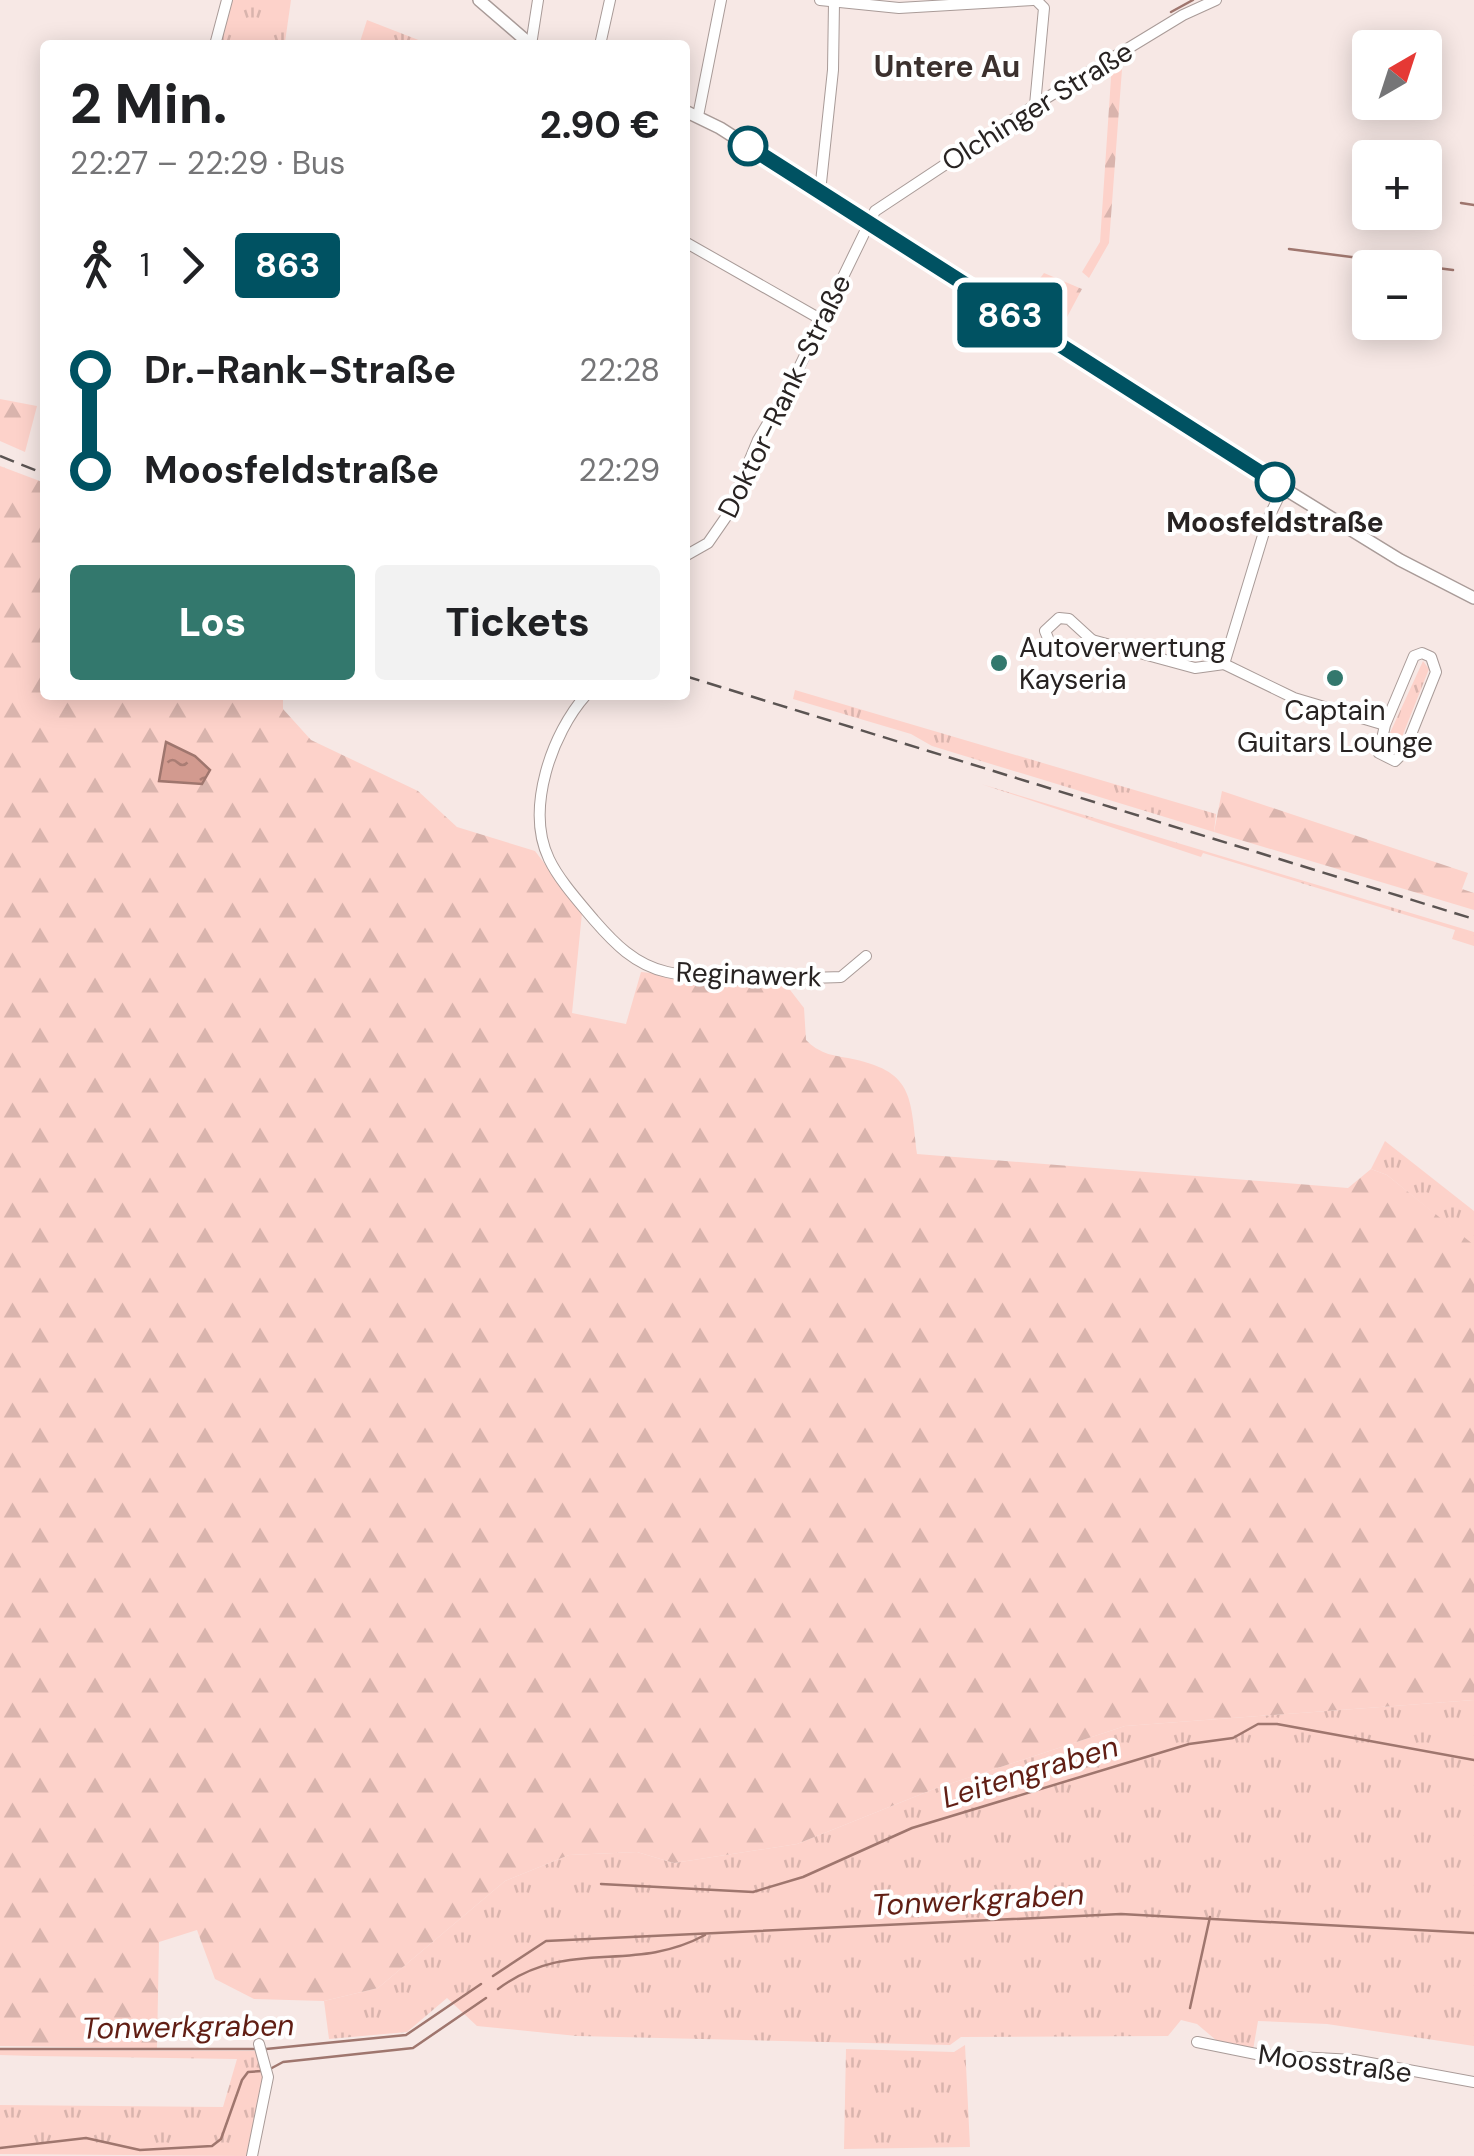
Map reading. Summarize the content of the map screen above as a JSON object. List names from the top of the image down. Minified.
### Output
{"streets":{"street":["Olchinger Straße","Doktor-Rank-Straße","Reginawerk","Moosstraße"]},"crossings":[["Olchinger Straße","Doktor-Rank-Straße"]],"districts":["Untere Au"],"water":["Leitengraben","Tonwerkgraben"],"places":["Moosfeldstraße","Autoverwertung Kayseria","Captain Guitars Lounge"],"lines":["bus line 863"],"north":"top right","page":{"on_map":"863","map_buttons":["+","−"],"heading":["2 Min.","22:27 – 22:29 · Bus","2.90 €"],"legs":["1","863"],"list":[{"name":"Dr.-Rank-Straße","value":"22:28"},{"name":"Moosfeldstraße","value":"22:29"}],"buttons":["Los","Tickets"]}}
